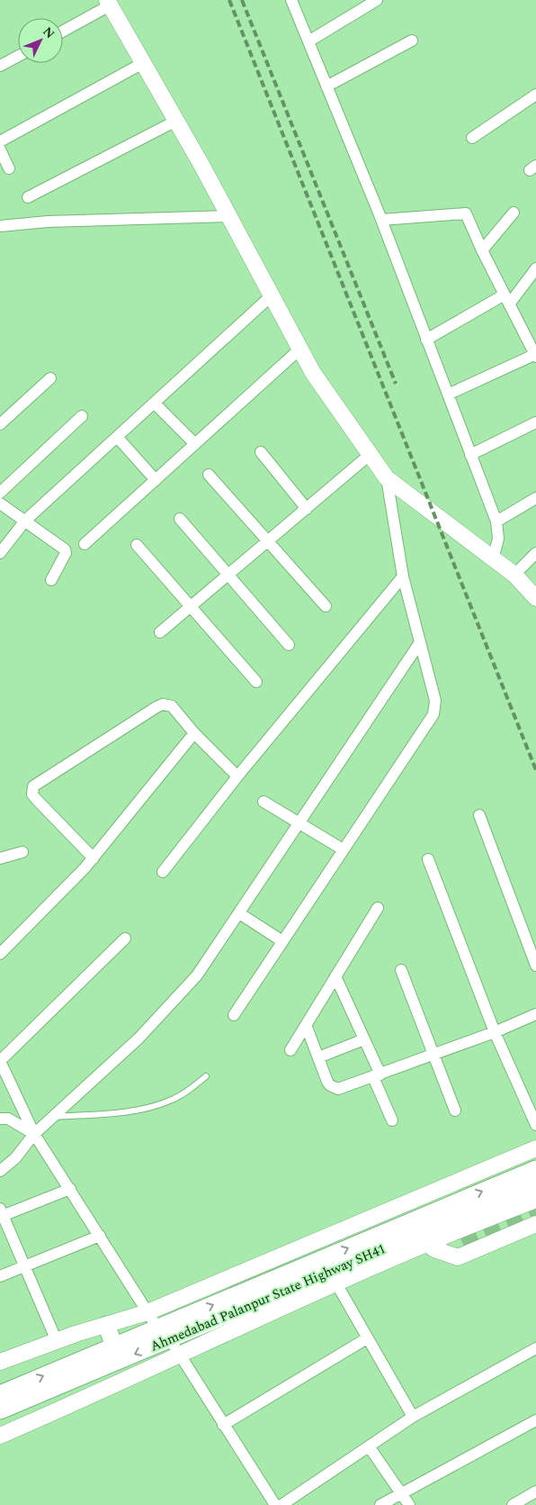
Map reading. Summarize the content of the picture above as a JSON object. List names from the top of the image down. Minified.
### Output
{"streets":{"main road":["Ahmedabad Palanpur State Highway SH41"]},"north":"top right"}
